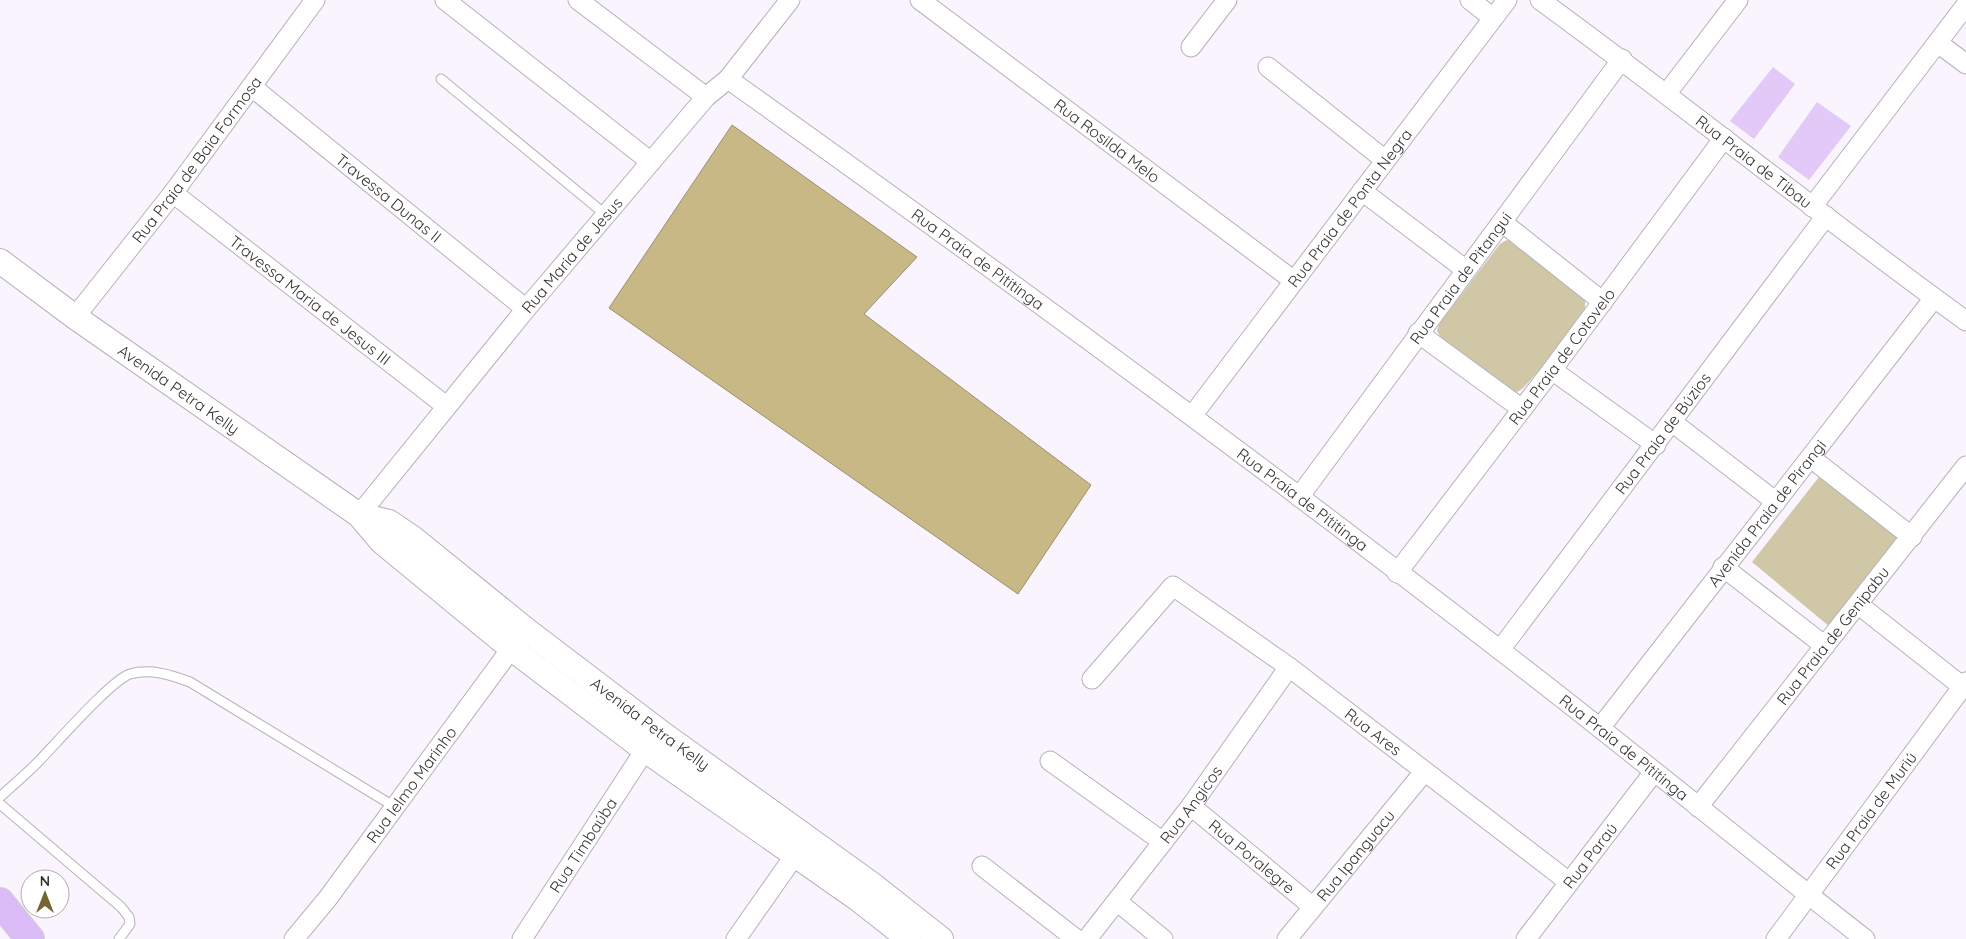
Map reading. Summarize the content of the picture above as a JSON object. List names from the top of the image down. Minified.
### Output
{"streets":{"street":["Rua Rosilda Melo","Rua Praia de Baia Formosa","Rua Praia de Tibau","Travessa Dunas II","Rua Praia de Ponta Negra","Rua Maria de Jesus","Rua Praia de Pititinga","Rua Praia de Pitangui","Travessa Maria de Jesus III","Rua Praia de Cotovelo","Avenida Petra Kelly","Rua Praia de Búzios","Avenida Praia de Pirangi","Rua Praia de Genipabu","Rua Ares","Rua Ielmo Marinho","Rua Angicos","Rua Praia de Muriú","Rua Timbaúba","Rua Ipanguacu","Rua Poralegre","Rua Paraú"]},"crossings":[["Rua Rosilda Melo","Rua Praia de Ponta Negra"],["Rua Praia de Baia Formosa","Travessa Dunas II"],["Rua Praia de Baia Formosa","Travessa Maria de Jesus III"],["Rua Praia de Baia Formosa","Avenida Petra Kelly"],["Rua Praia de Tibau","Rua Praia de Pitangui"],["Rua Praia de Tibau","Rua Praia de Cotovelo"],["Rua Praia de Tibau","Rua Praia de Búzios"],["Rua Praia de Tibau","Avenida Praia de Pirangi"],["Travessa Dunas II","Rua Maria de Jesus"],["Rua Praia de Ponta Negra","Rua Praia de Pititinga"],["Rua Maria de Jesus","Rua Praia de Pititinga"],["Rua Maria de Jesus","Travessa Maria de Jesus III"],["Rua Maria de Jesus","Avenida Petra Kelly"],["Rua Praia de Pititinga","Rua Praia de Pitangui"],["Rua Praia de Pititinga","Rua Praia de Cotovelo"],["Rua Praia de Pititinga","Rua Praia de Búzios"],["Rua Praia de Pititinga","Avenida Praia de Pirangi"],["Rua Praia de Pititinga","Rua Praia de Genipabu"],["Rua Praia de Pititinga","Rua Praia de Muriú"],["Rua Praia de Pititinga","Rua Paraú"],["Avenida Petra Kelly","Rua Ielmo Marinho"],["Avenida Petra Kelly","Rua Timbaúba"],["Rua Ares","Rua Angicos"],["Rua Ares","Rua Ipanguacu"],["Rua Ares","Rua Paraú"],["Rua Angicos","Rua Poralegre"],["Rua Ipanguacu","Rua Poralegre"]],"north":"top"}
